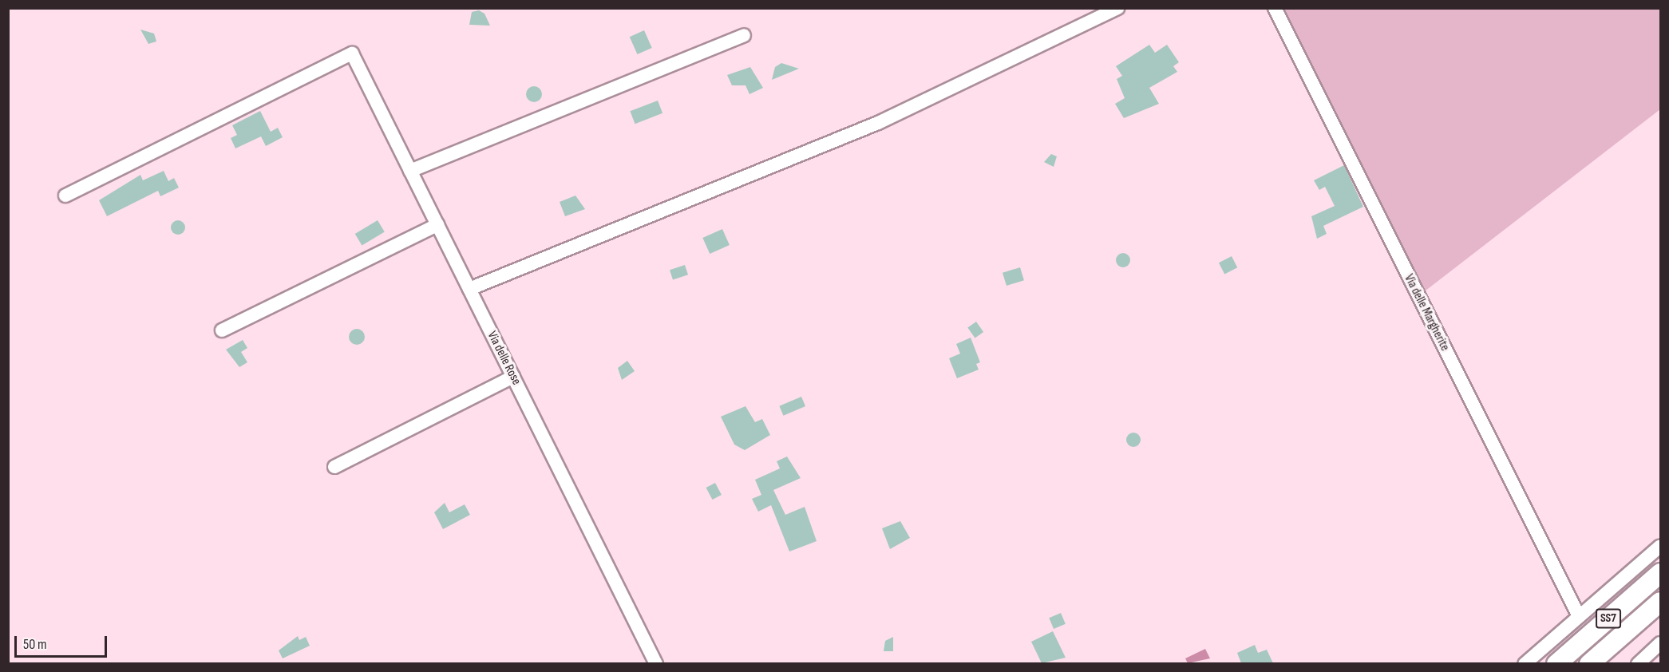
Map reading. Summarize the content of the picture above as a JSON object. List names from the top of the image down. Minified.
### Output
{"streets":{"highway":["SS7"],"street":["Via delle Margherite","Via delle Rose"]},"scale_bar":"50 m"}
